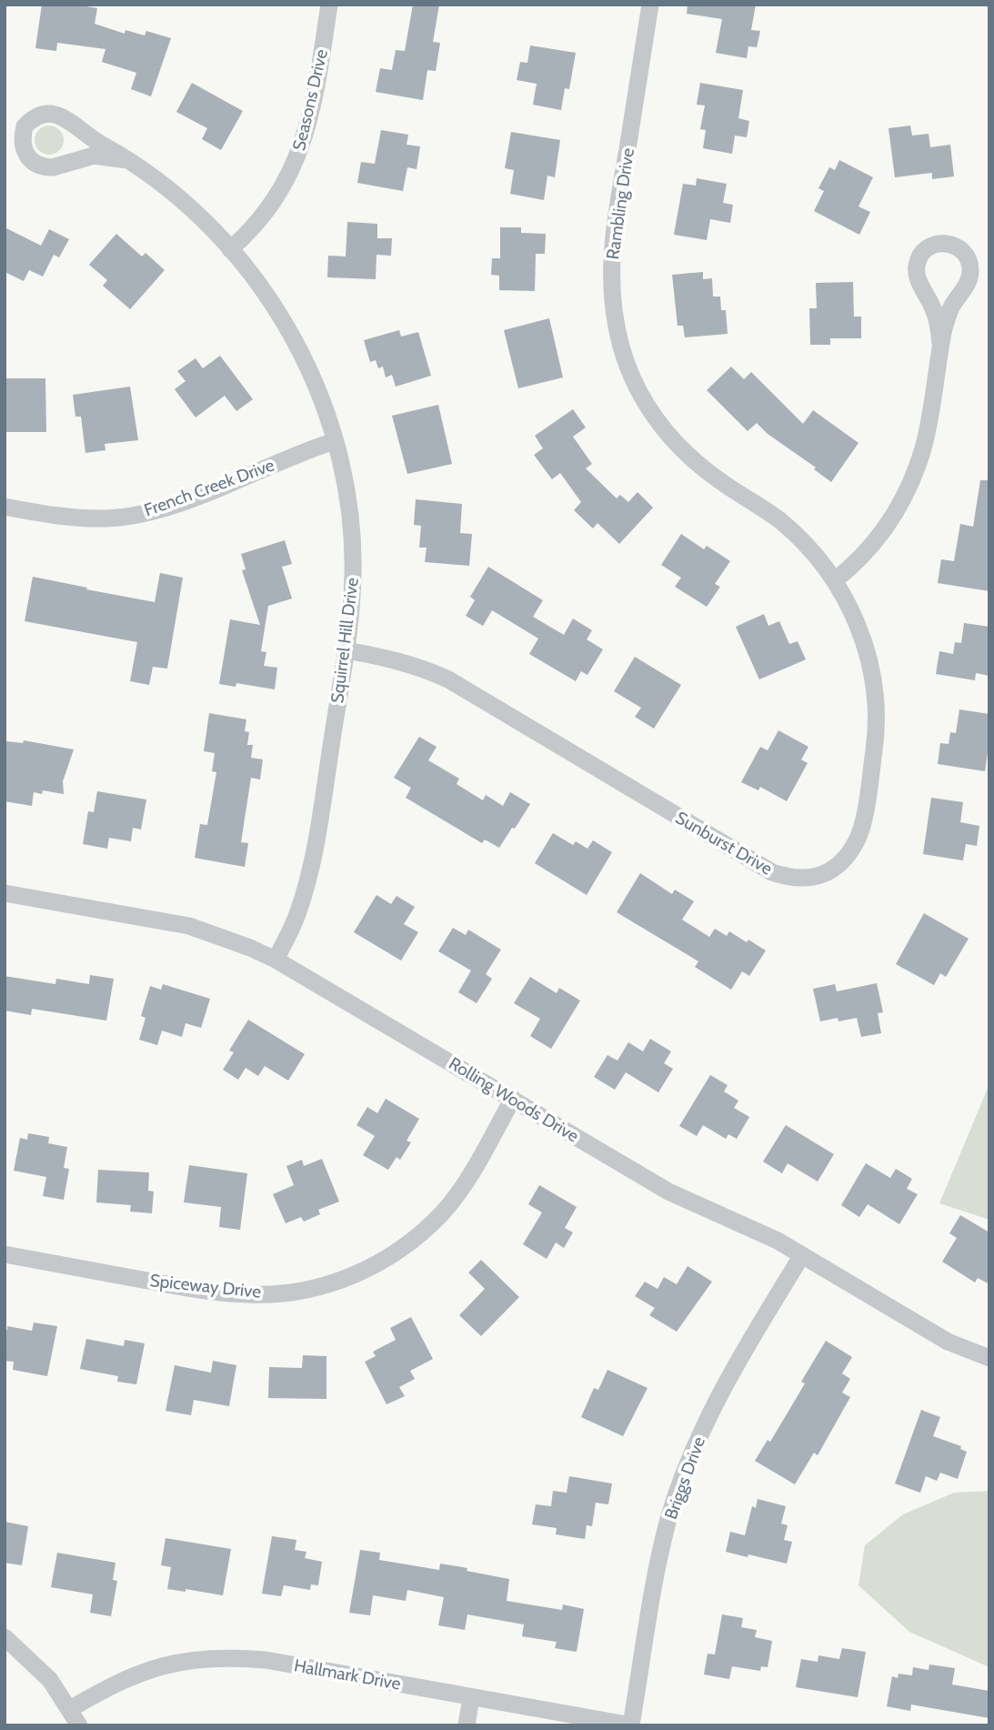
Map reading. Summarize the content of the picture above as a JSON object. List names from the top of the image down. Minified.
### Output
{"streets":{"street":["Seasons Drive","Rambling Drive","French Creek Drive","Squirrel Hill Drive","Sunburst Drive","Rolling Woods Drive","Spiceway Drive","Briggs Drive","Hallmark Drive"]},"crossings":[["Seasons Drive","Squirrel Hill Drive"],["Rambling Drive","Sunburst Drive"],["French Creek Drive","Squirrel Hill Drive"],["Squirrel Hill Drive","Sunburst Drive"],["Squirrel Hill Drive","Rolling Woods Drive"],["Rolling Woods Drive","Spiceway Drive"],["Rolling Woods Drive","Briggs Drive"],["Briggs Drive","Hallmark Drive"]]}
